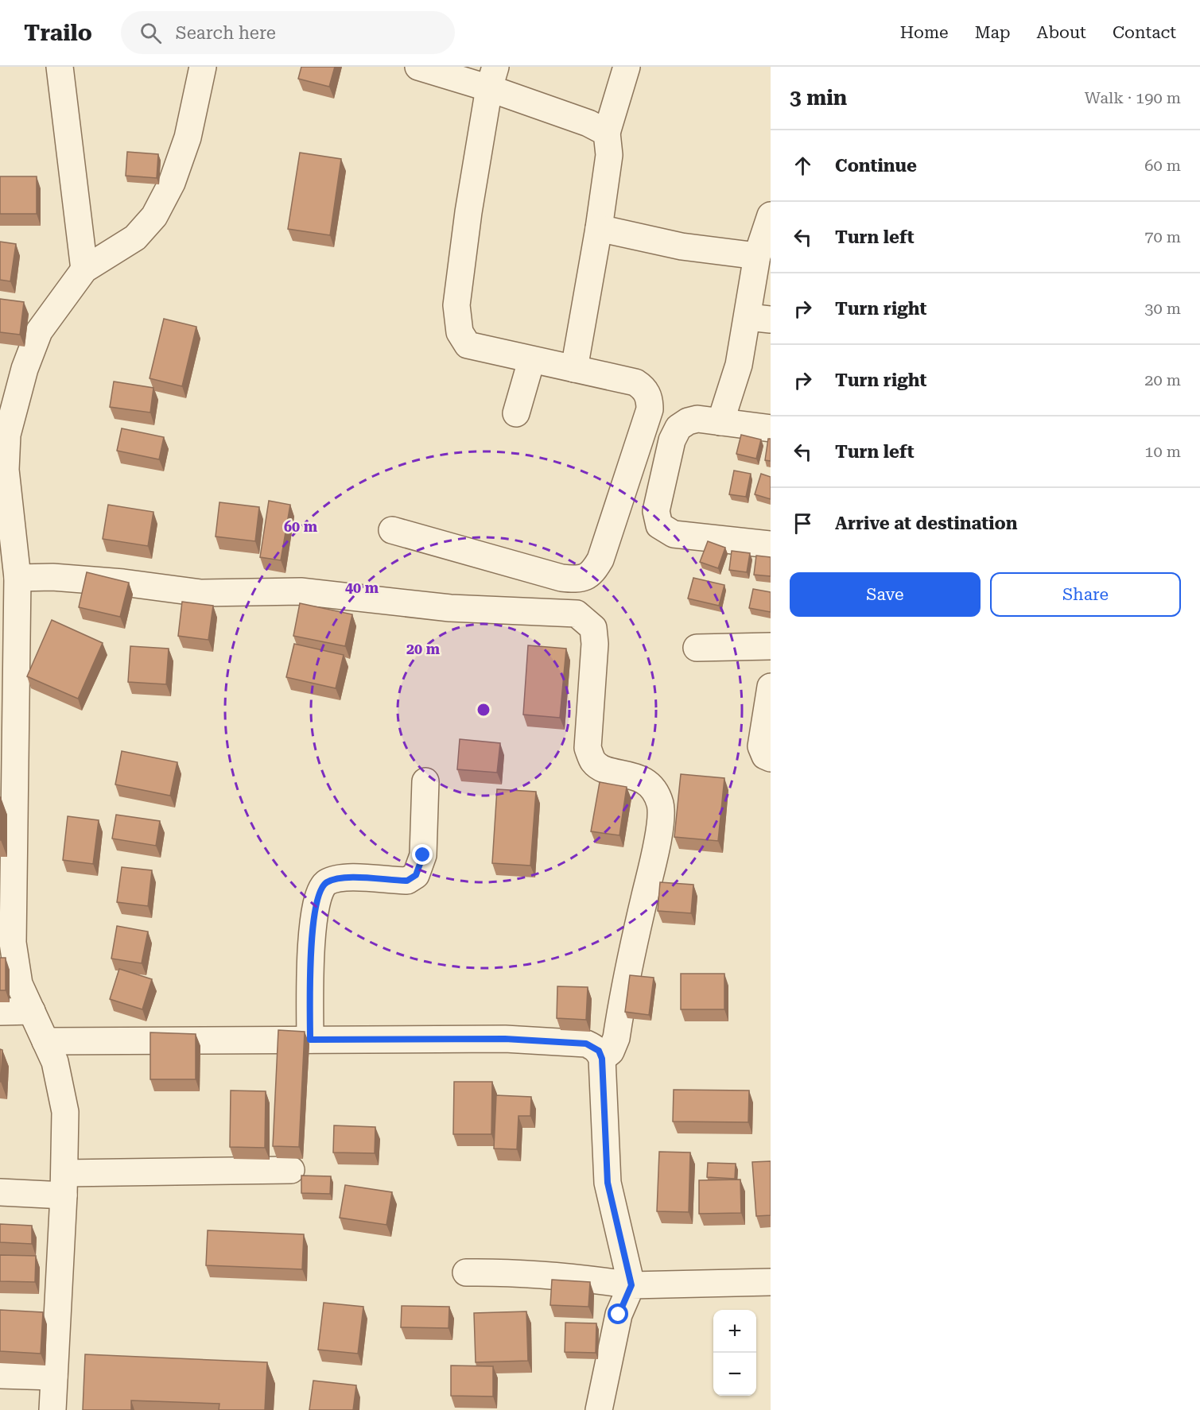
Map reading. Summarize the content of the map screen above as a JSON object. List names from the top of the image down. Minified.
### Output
{"page":{"header":"Trailo","search":"Search here","nav":["Home","Map","About","Contact"],"heading":["3 min","Walk · 190 m"],"list":[["Continue","60 m"],["Turn left","70 m"],["Turn right","30 m"],["Turn right","20 m"],["Turn left","10 m"],"Arrive at destination"],"buttons":["Save","Share"],"map_buttons":["+","−"]},"rings":["60 m","40 m","20 m"]}
